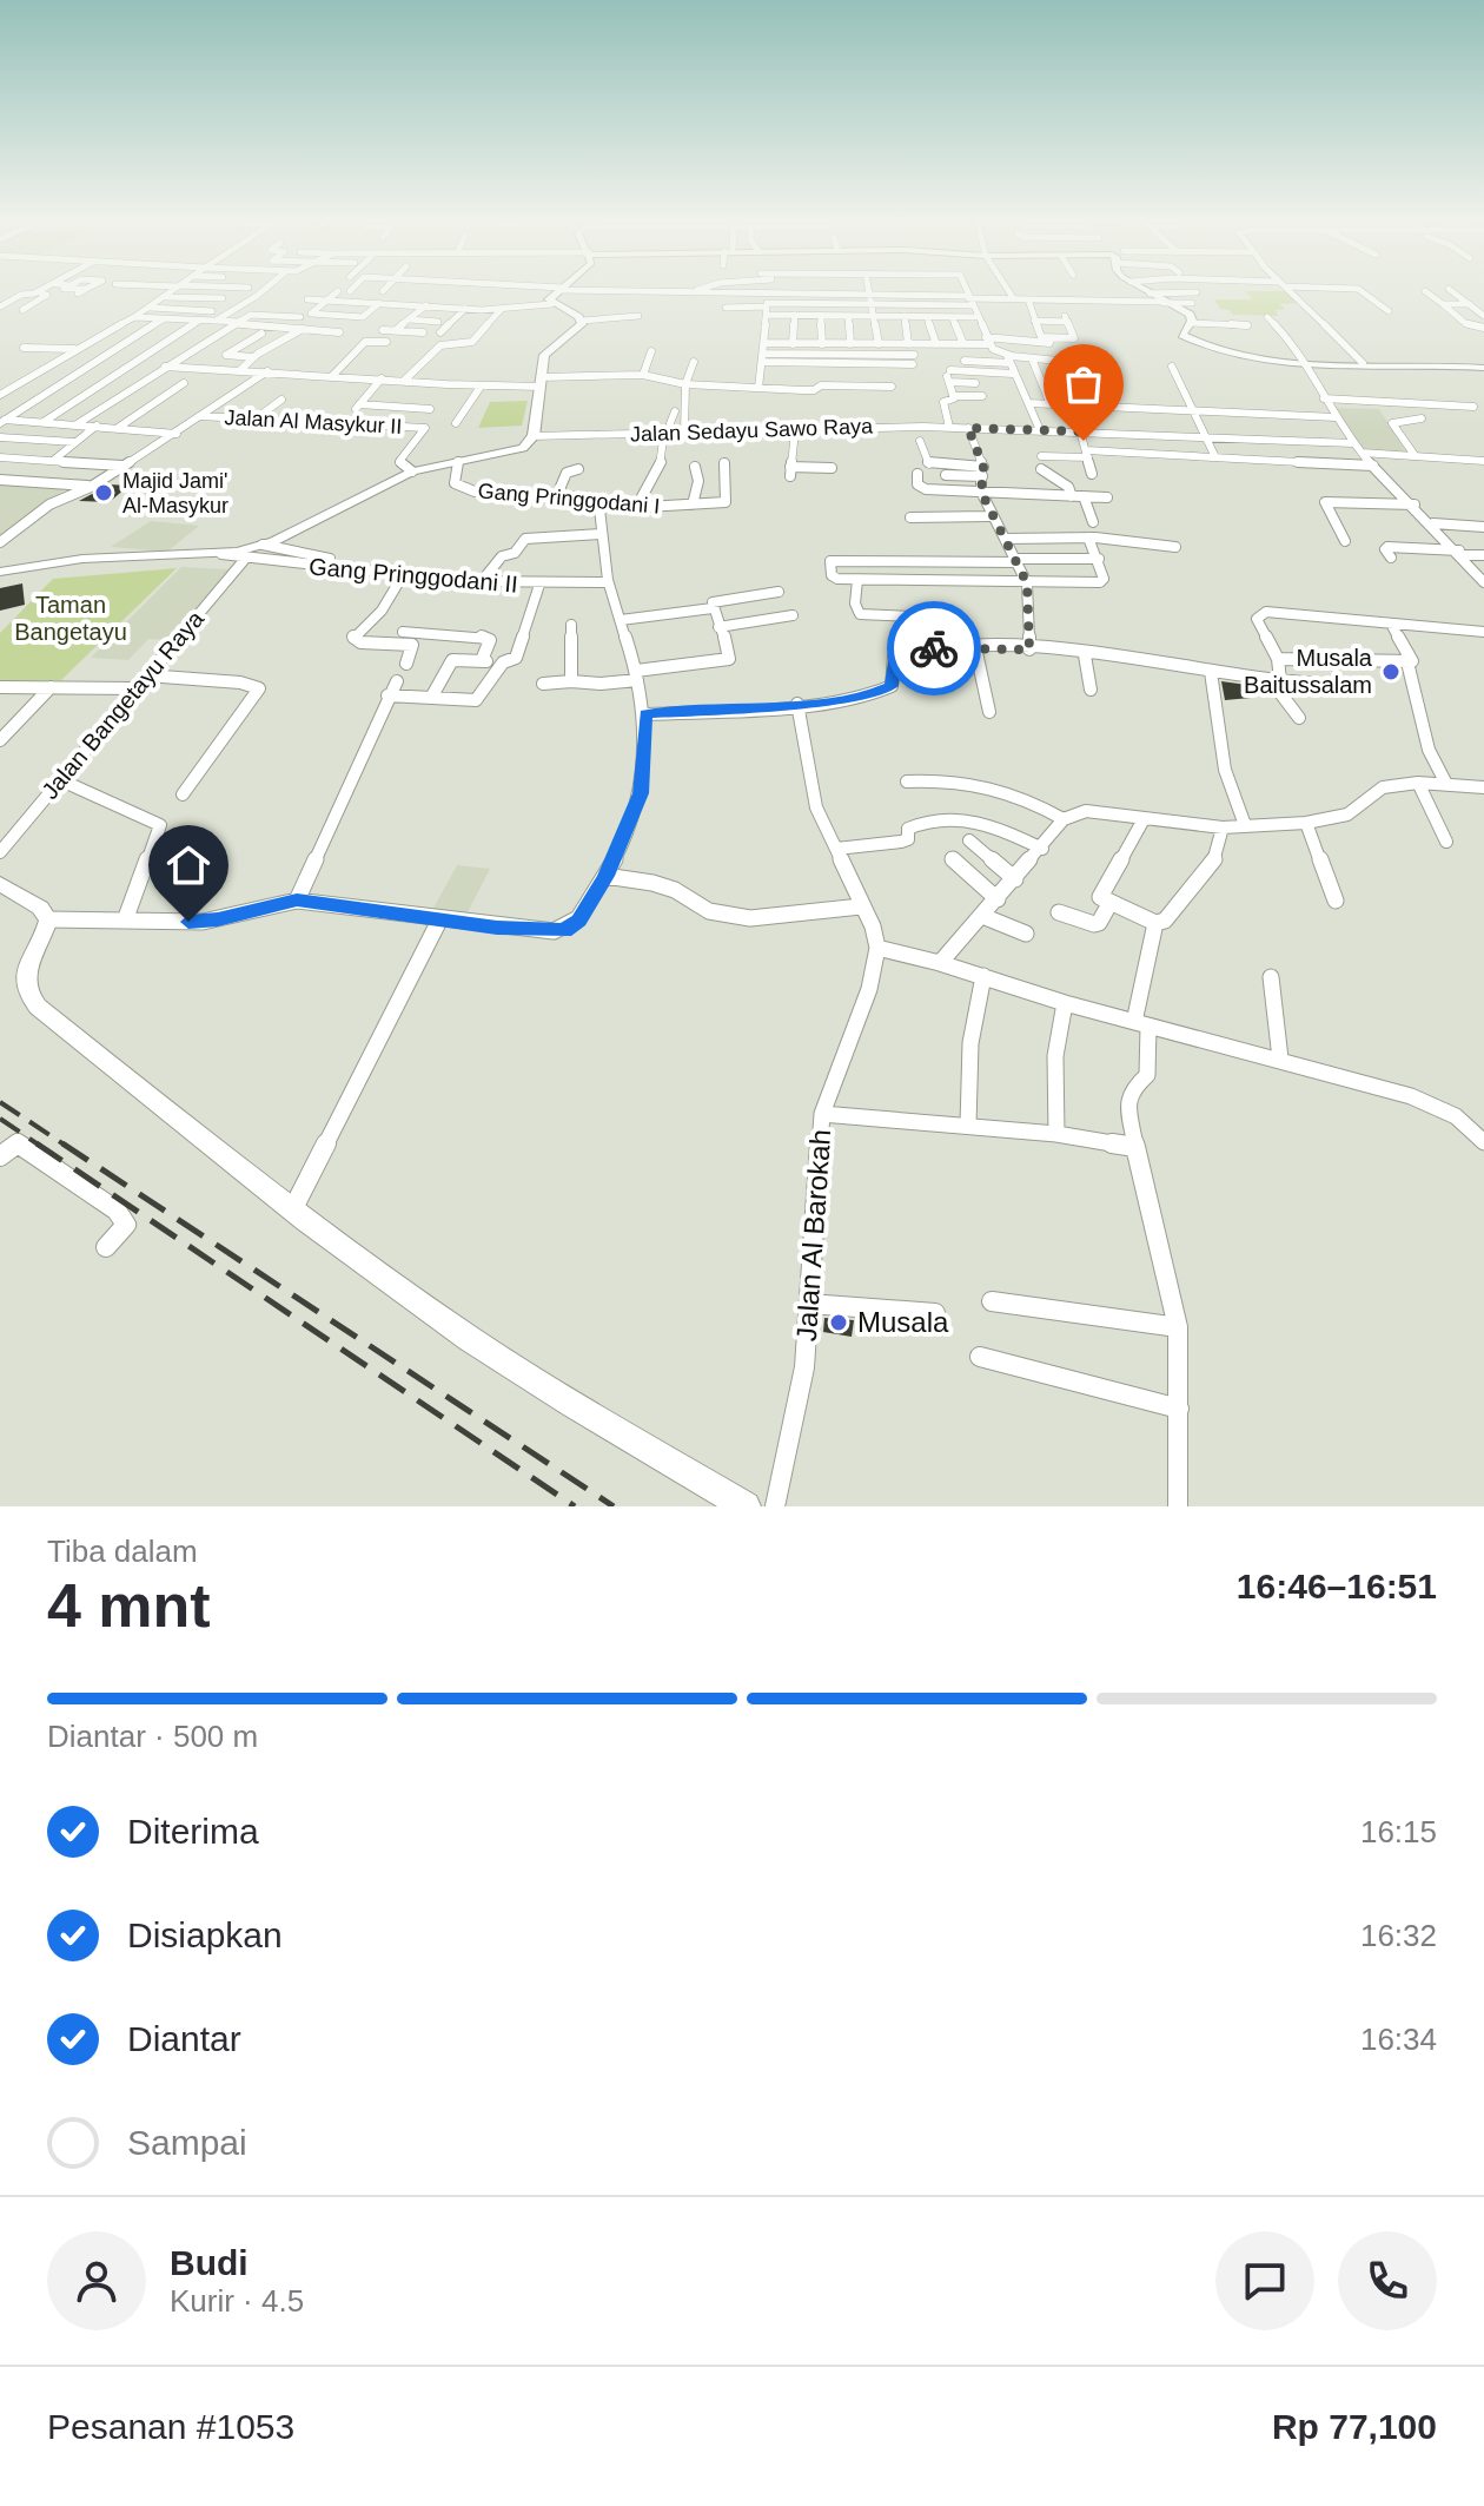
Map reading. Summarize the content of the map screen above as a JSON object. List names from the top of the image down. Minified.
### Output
{"streets":{"street":["Jalan Al Masykur II","Jalan Sedayu Sawo Raya","Gang Pringgodani I","Gang Pringgodani II","Jalan Bangetayu Raya","Jalan Al Barokah"]},"crossings":[["Gang Pringgodani II","Jalan Bangetayu Raya"]],"parks":["Taman Bangetayu"],"places":["Majid Jami' Al-Masykur","Musala Baitussalam","Musala"],"page":{"heading":["4 mnt","Tiba dalam","16:46–16:51"],"panel":["Budi","Kurir · 4.5","Pesanan #1053","Rp 77,100"],"bar":"Diantar · 500 m","list":[["Diterima","16:15"],["Disiapkan","16:32"],["Diantar","16:34"],"Sampai"]}}
